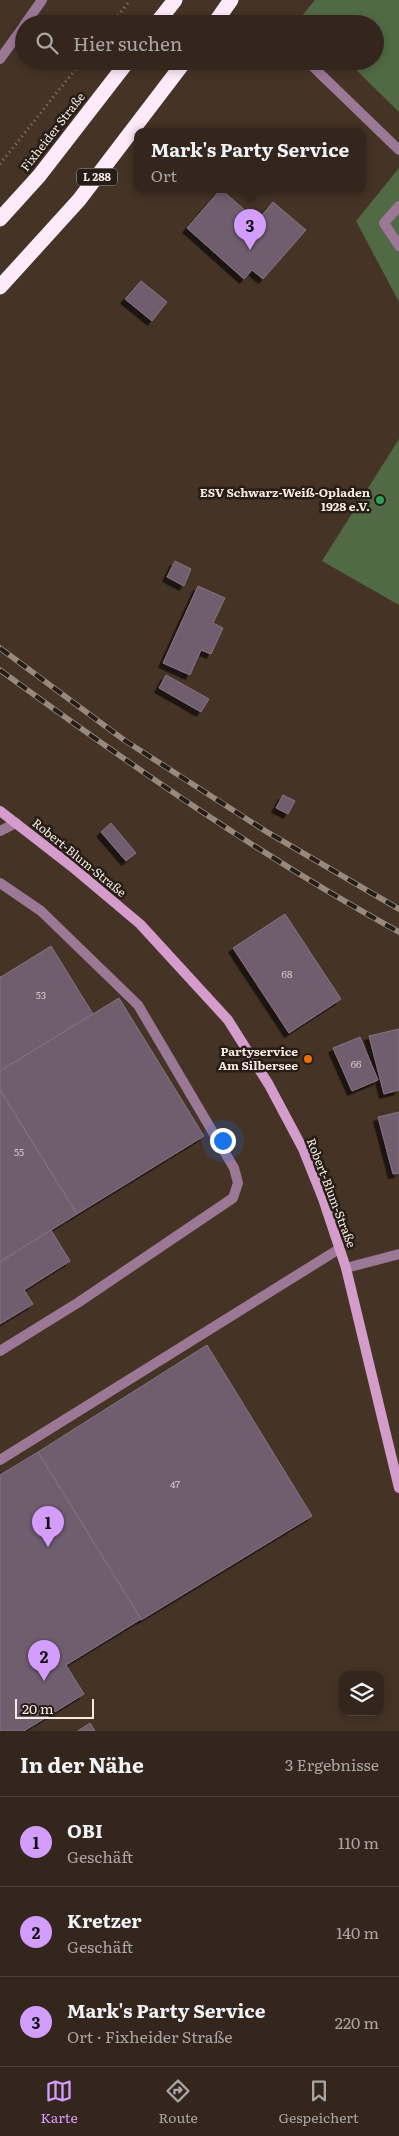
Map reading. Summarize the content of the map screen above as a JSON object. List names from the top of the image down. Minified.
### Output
{"streets":{"highway":["Fixheider Straße","L 288"],"main road":["Robert-Blum-Straße"]},"places":["ESV Schwarz-Weiß-Opladen 1928 e.V.","Partyservice Am Silbersee"],"house_numbers":["68","53","66","55","47"],"scale_bar":"20 m","page":{"search":"Hier suchen","popup":["Mark's Party Service","Ort"],"pins":["3","1","2"],"scale":"20 m","heading":["In der Nähe","3 Ergebnisse"],"list":[{"mark":"1","name":"OBI","note":"Geschäft","value":"110 m"},{"mark":"2","name":"Kretzer","note":"Geschäft","value":"140 m"},{"mark":"3","name":"Mark's Party Service","note":"Ort · Fixheider Straße","value":"220 m"}],"nav":["Karte","Route","Gespeichert"]}}
